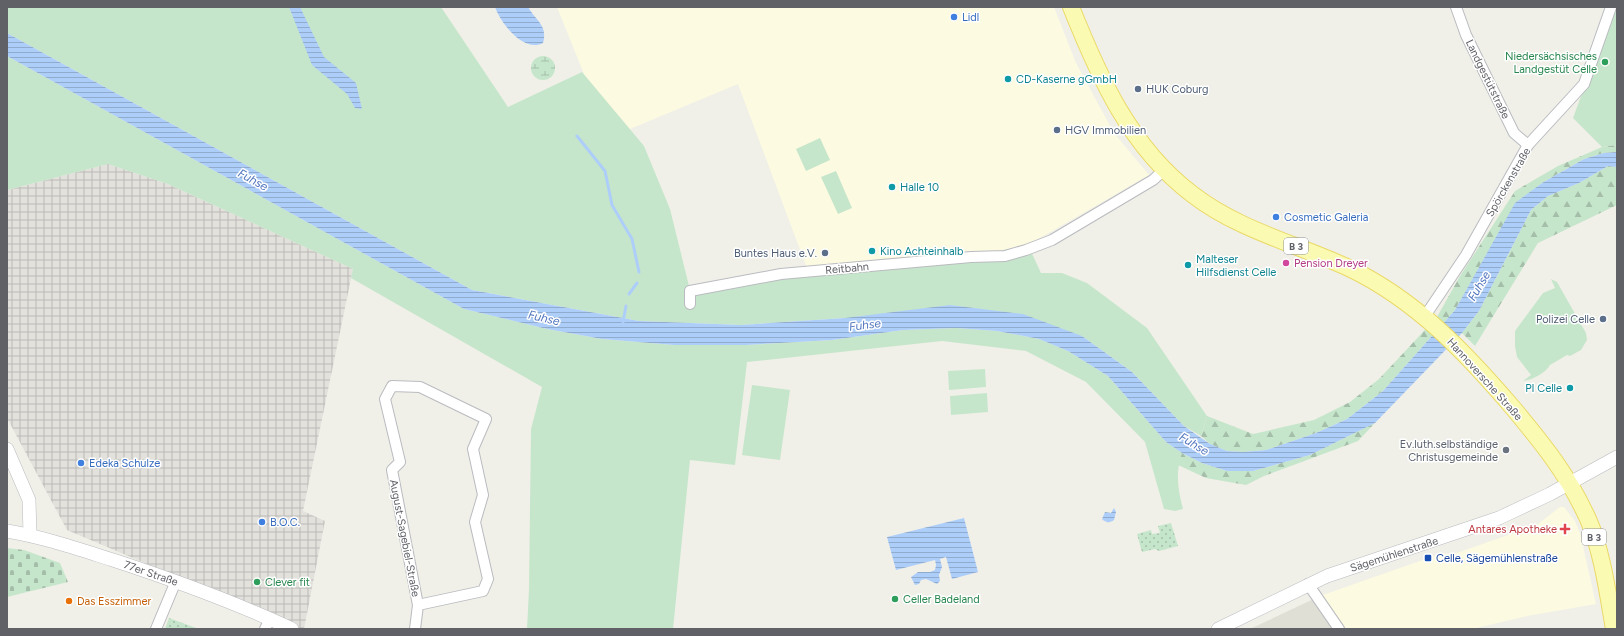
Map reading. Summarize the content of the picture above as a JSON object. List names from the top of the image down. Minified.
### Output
{"streets":{"main road":["B 3","Hannoversche Straße"],"street":["Landgestütstraße","Spörckenstraße","Reitbahn","August-Sagebiel-Straße","Sägemühlenstraße","77er Straße"]},"crossings":[["Landgestütstraße","Spörckenstraße"],["Spörckenstraße","Hannoversche Straße"],["Reitbahn","Hannoversche Straße"],["Hannoversche Straße","Sägemühlenstraße"]],"water":["Fuhse"],"places":{"other":["Lidl","Niedersächsisches Landgestüt Celle","CD-Kaserne gGmbH","HUK Coburg","HGV Immobilien","Halle 10","Cosmetic Galeria","Kino Achteinhalb","Buntes Haus e.V.","Pension Dreyer","Malteser Hilfsdienst Celle","Polizei Celle","PI Celle","Ev.luth.selbständige Christusgemeinde","Edeka Schulze","B.O.C.","Clever fit","Celler Badeland","Das Esszimmer"],"health":["Antares Apotheke"],"transit":["Celle, Sägemühlenstraße"]}}
